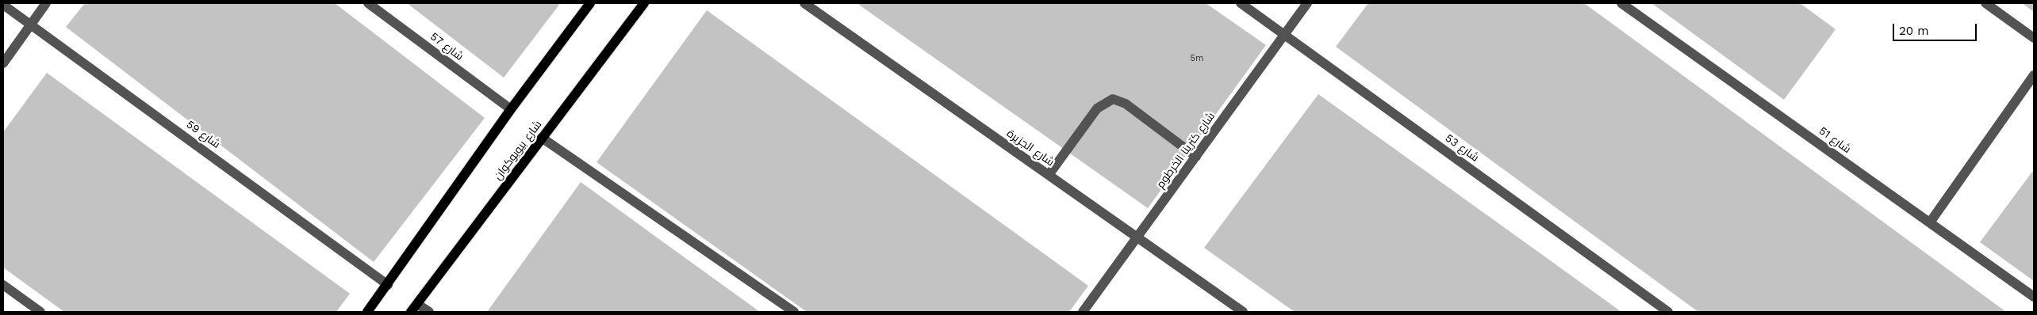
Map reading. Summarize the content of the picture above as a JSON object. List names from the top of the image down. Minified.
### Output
{"streets":{"main road":["شارع بيويوكوان"],"street":["شارع 57","شارع 59","شارع 51","شارع الجزيرة","شارع 53","شارع كترينا الخرطوم"]},"crossings":[["شارع الجزيرة","شارع كترينا الخرطوم"],["شارع 53","شارع كترينا الخرطوم"]],"house_numbers":["5m"],"scale_bar":"20 m"}
